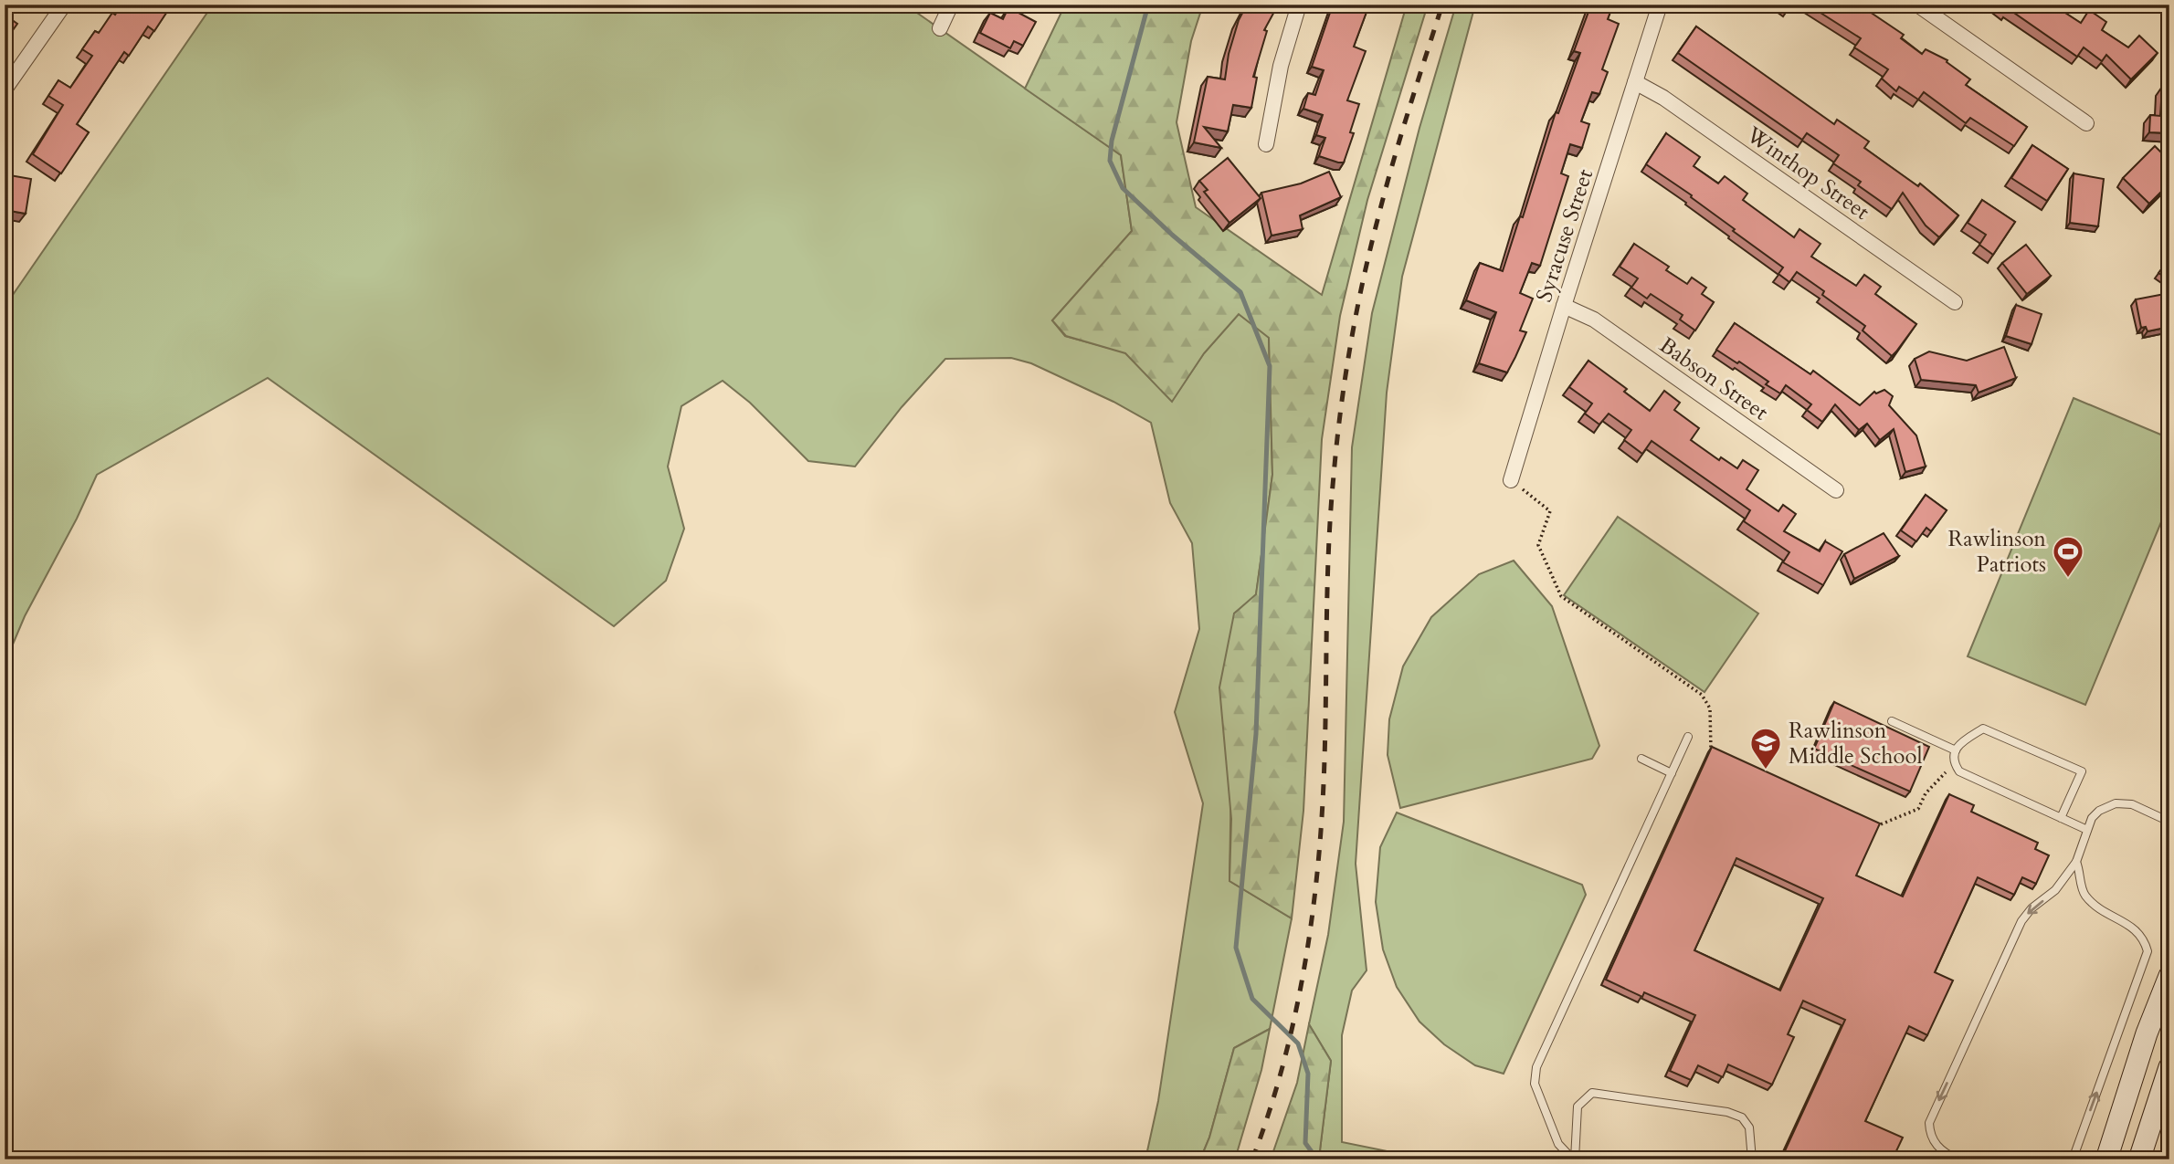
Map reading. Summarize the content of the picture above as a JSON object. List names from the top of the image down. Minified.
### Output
{"streets":{"street":["Winthop Street","Syracuse Street","Babson Street"]},"crossings":[["Winthop Street","Syracuse Street"],["Syracuse Street","Babson Street"]],"places":{"sports":["Rawlinson Patriots"],"school or university":["Rawlinson Middle School"]}}
